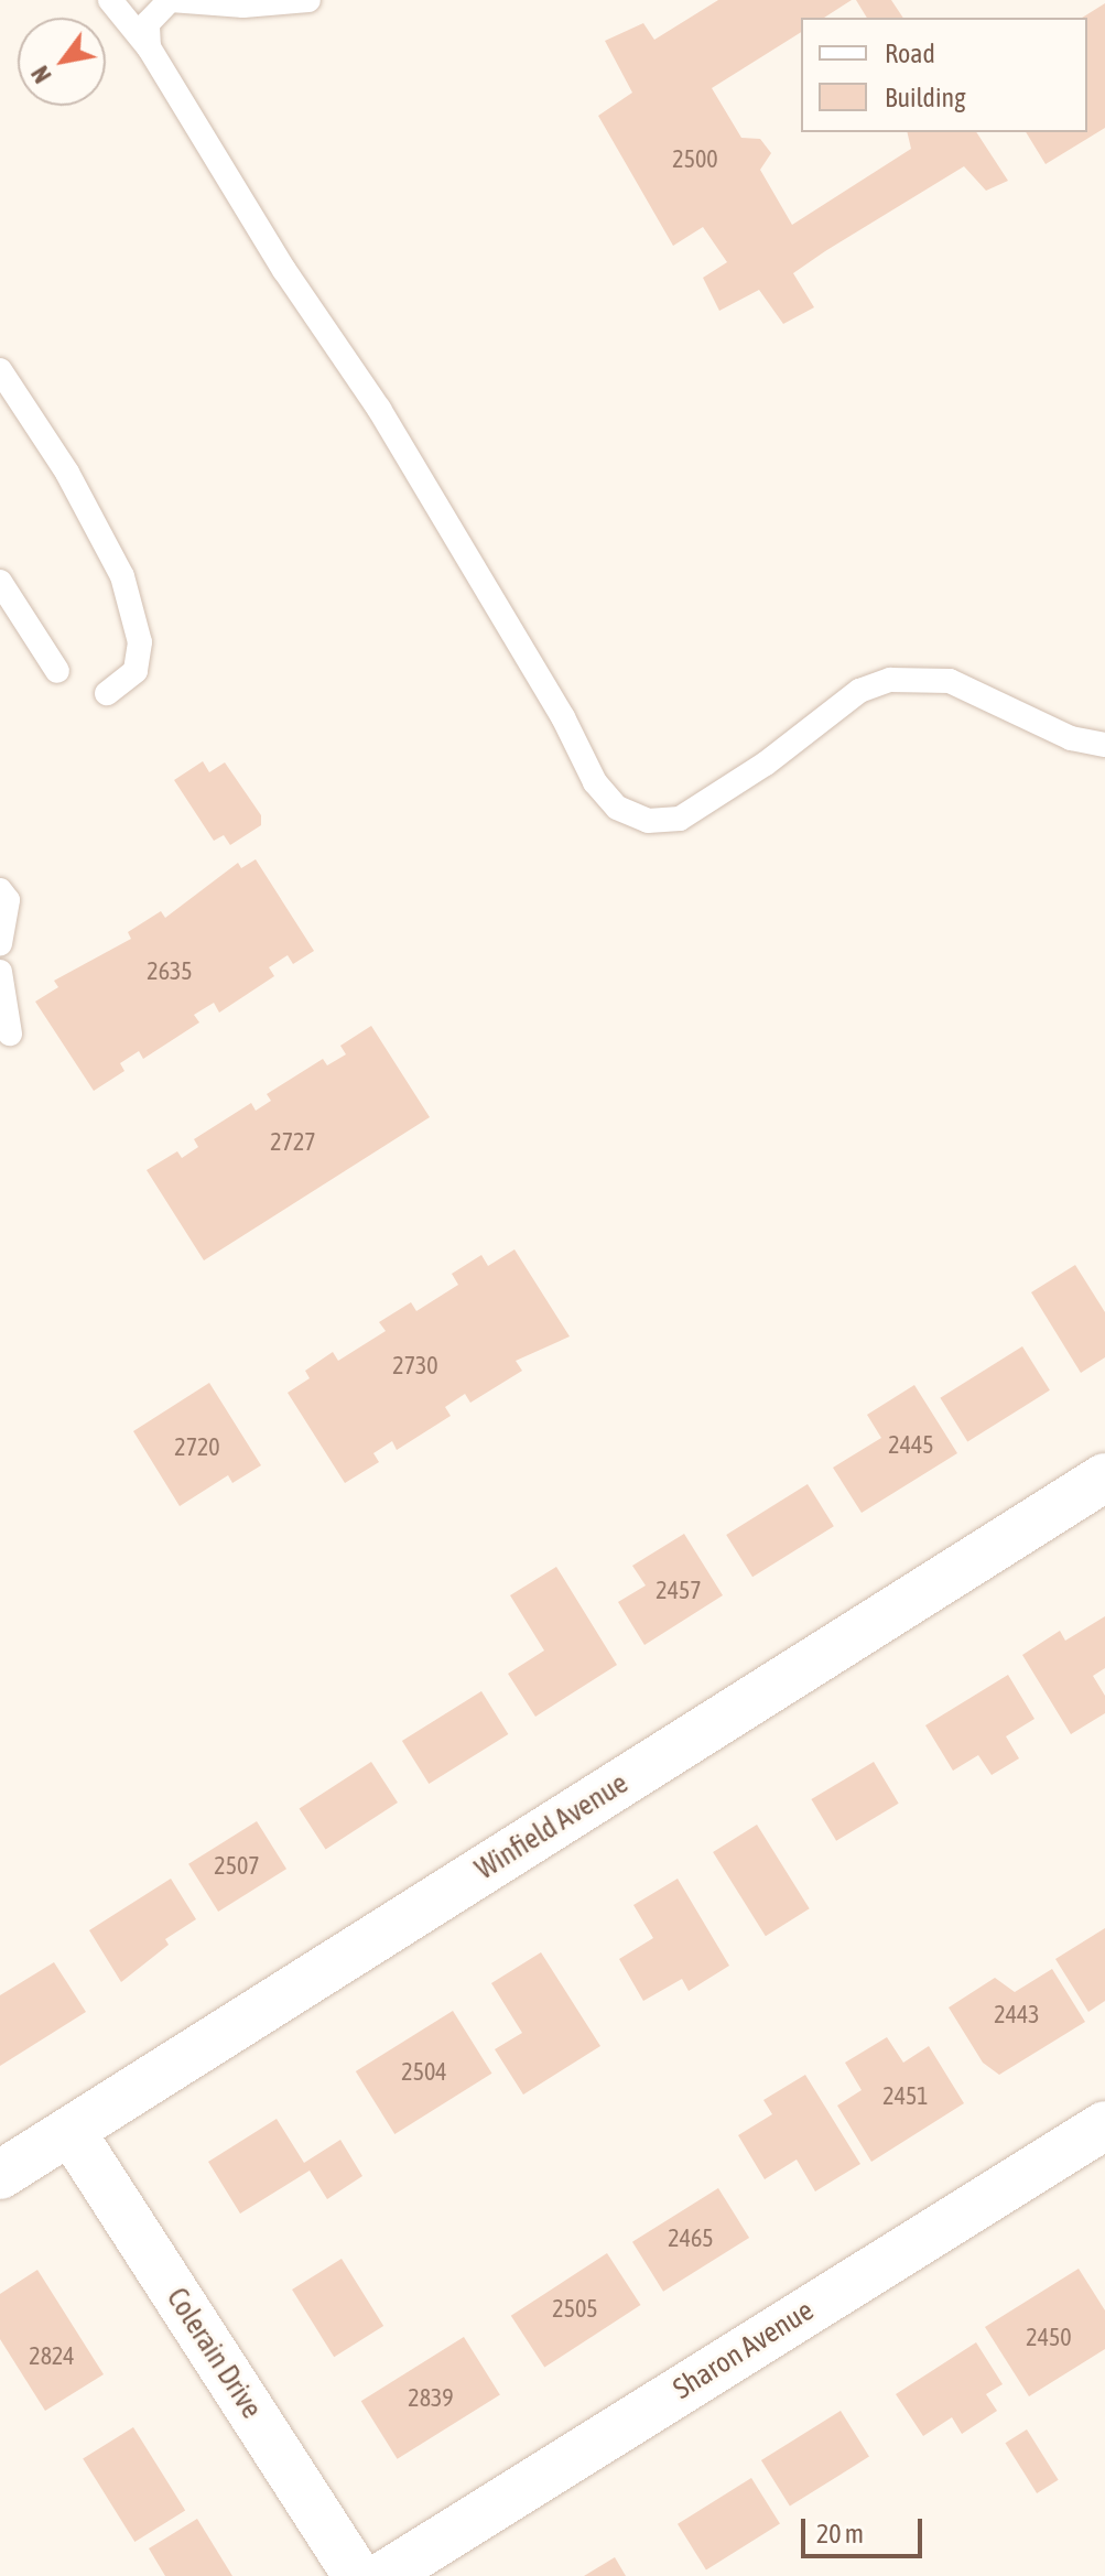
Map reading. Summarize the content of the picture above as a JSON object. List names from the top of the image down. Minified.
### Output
{"streets":{"street":["Winfield Avenue","Sharon Avenue","Colerain Drive"]},"crossings":[["Winfield Avenue","Colerain Drive"]],"house_numbers":["2500","2635","2727","2730","2445","2720","2457","2507","2443","2504","2451","2465","2505","2450","2824","2839"],"legend":["Road","Building"],"scale_bar":"20 m","north":"bottom left"}
